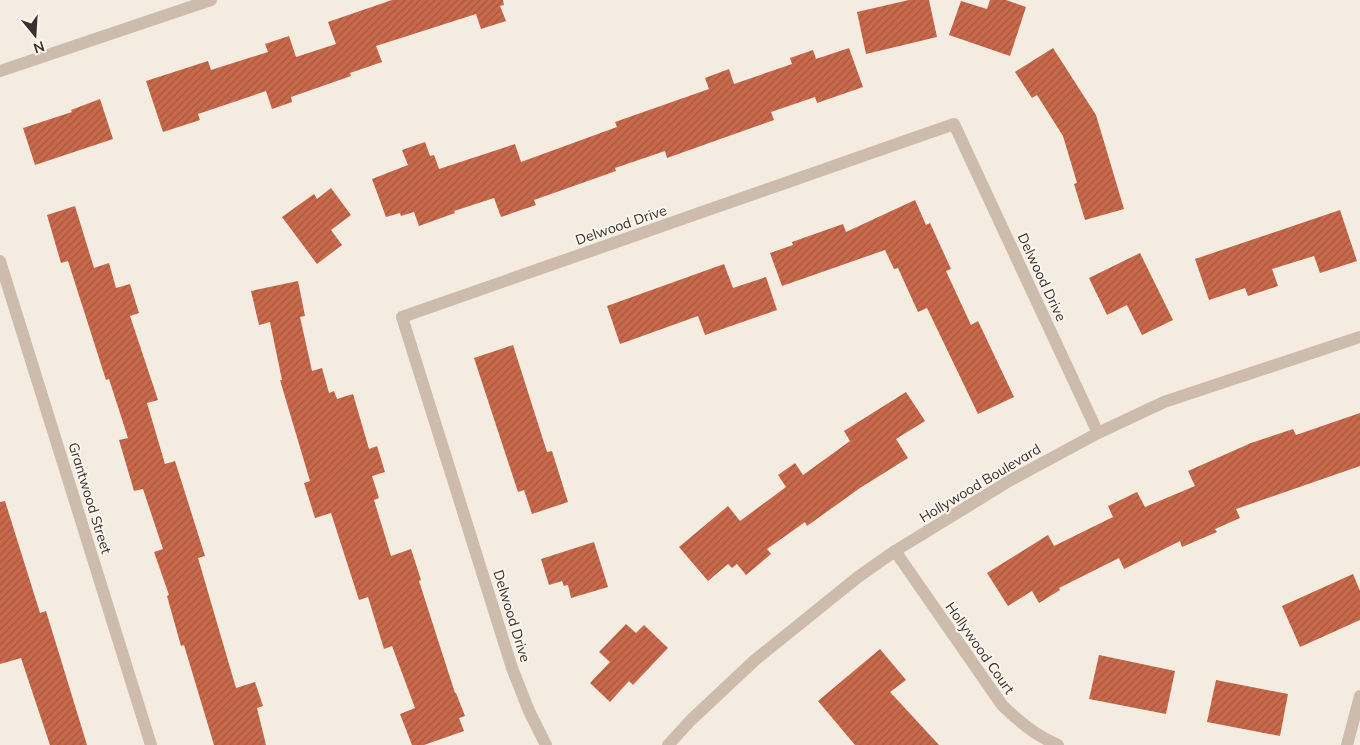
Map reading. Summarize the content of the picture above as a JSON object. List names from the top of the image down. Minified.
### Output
{"streets":{"street":["Delwood Drive","Hollywood Boulevard","Grantwood Street","Hollywood Court"]},"crossings":[["Delwood Drive","Hollywood Boulevard"],["Hollywood Boulevard","Hollywood Court"]],"north":"bottom"}
